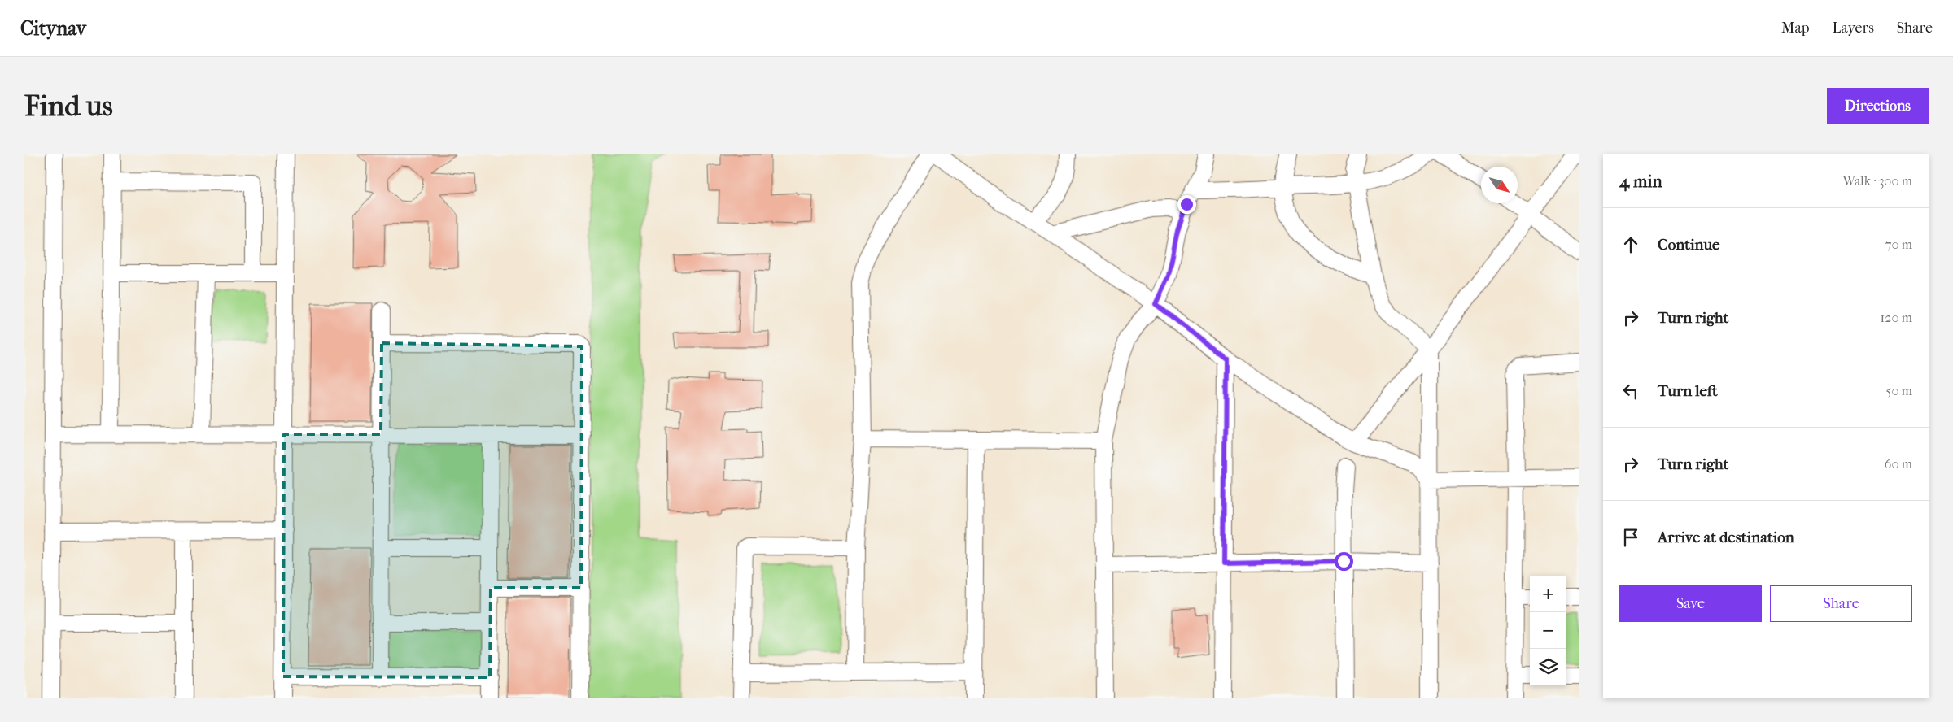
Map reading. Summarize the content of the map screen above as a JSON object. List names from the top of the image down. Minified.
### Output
{"north":"bottom right","page":{"header":"Citynav","nav":["Map","Layers","Share"],"buttons":["Directions",["Save","Share"]],"title":"Find us","heading":["4 min","Walk · 300 m"],"list":[["Continue","70 m"],["Turn right","120 m"],["Turn left","50 m"],["Turn right","60 m"],"Arrive at destination"],"map_buttons":["+","−"]}}
